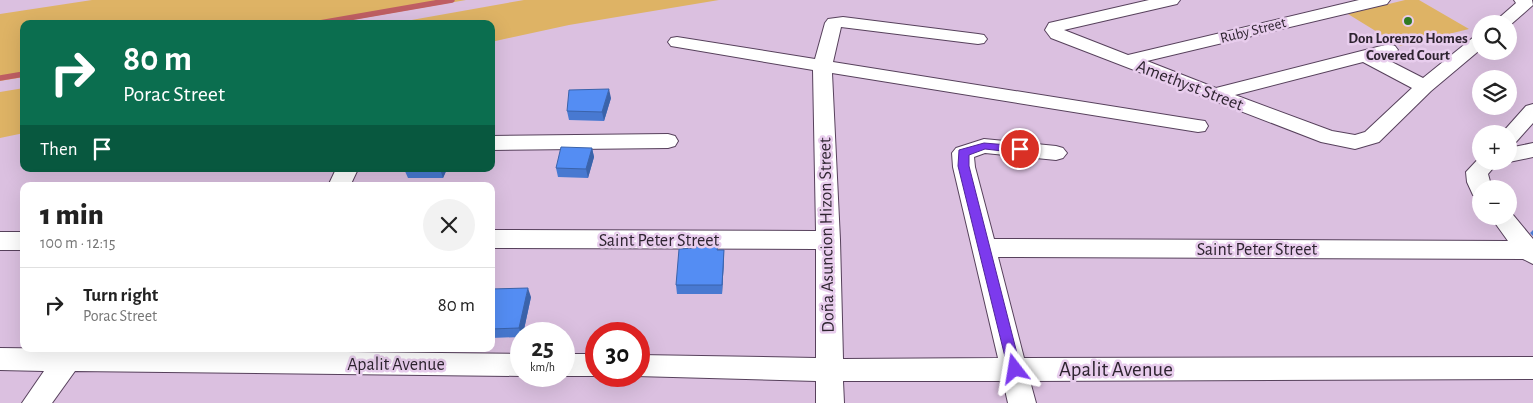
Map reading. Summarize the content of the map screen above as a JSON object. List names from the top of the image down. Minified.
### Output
{"streets":{"street":["Ruby Street","Amethyst Street","Doña Asuncion Hizon Street","Saint Peter Street","Apalit Avenue"]},"crossings":[["Ruby Street","Amethyst Street"],["Doña Asuncion Hizon Street","Saint Peter Street"],["Doña Asuncion Hizon Street","Apalit Avenue"]],"places":["Don Lorenzo Homes Covered Court"],"page":{"map_buttons":["+","−"],"turn":["80 m","Porac Street"],"then":"Then","heading":["1 min","100 m · 12:15"],"list":[{"name":"Turn right","note":"Porac Street","value":"80 m"}],"speed":"25 km/h","limit":"30"}}
